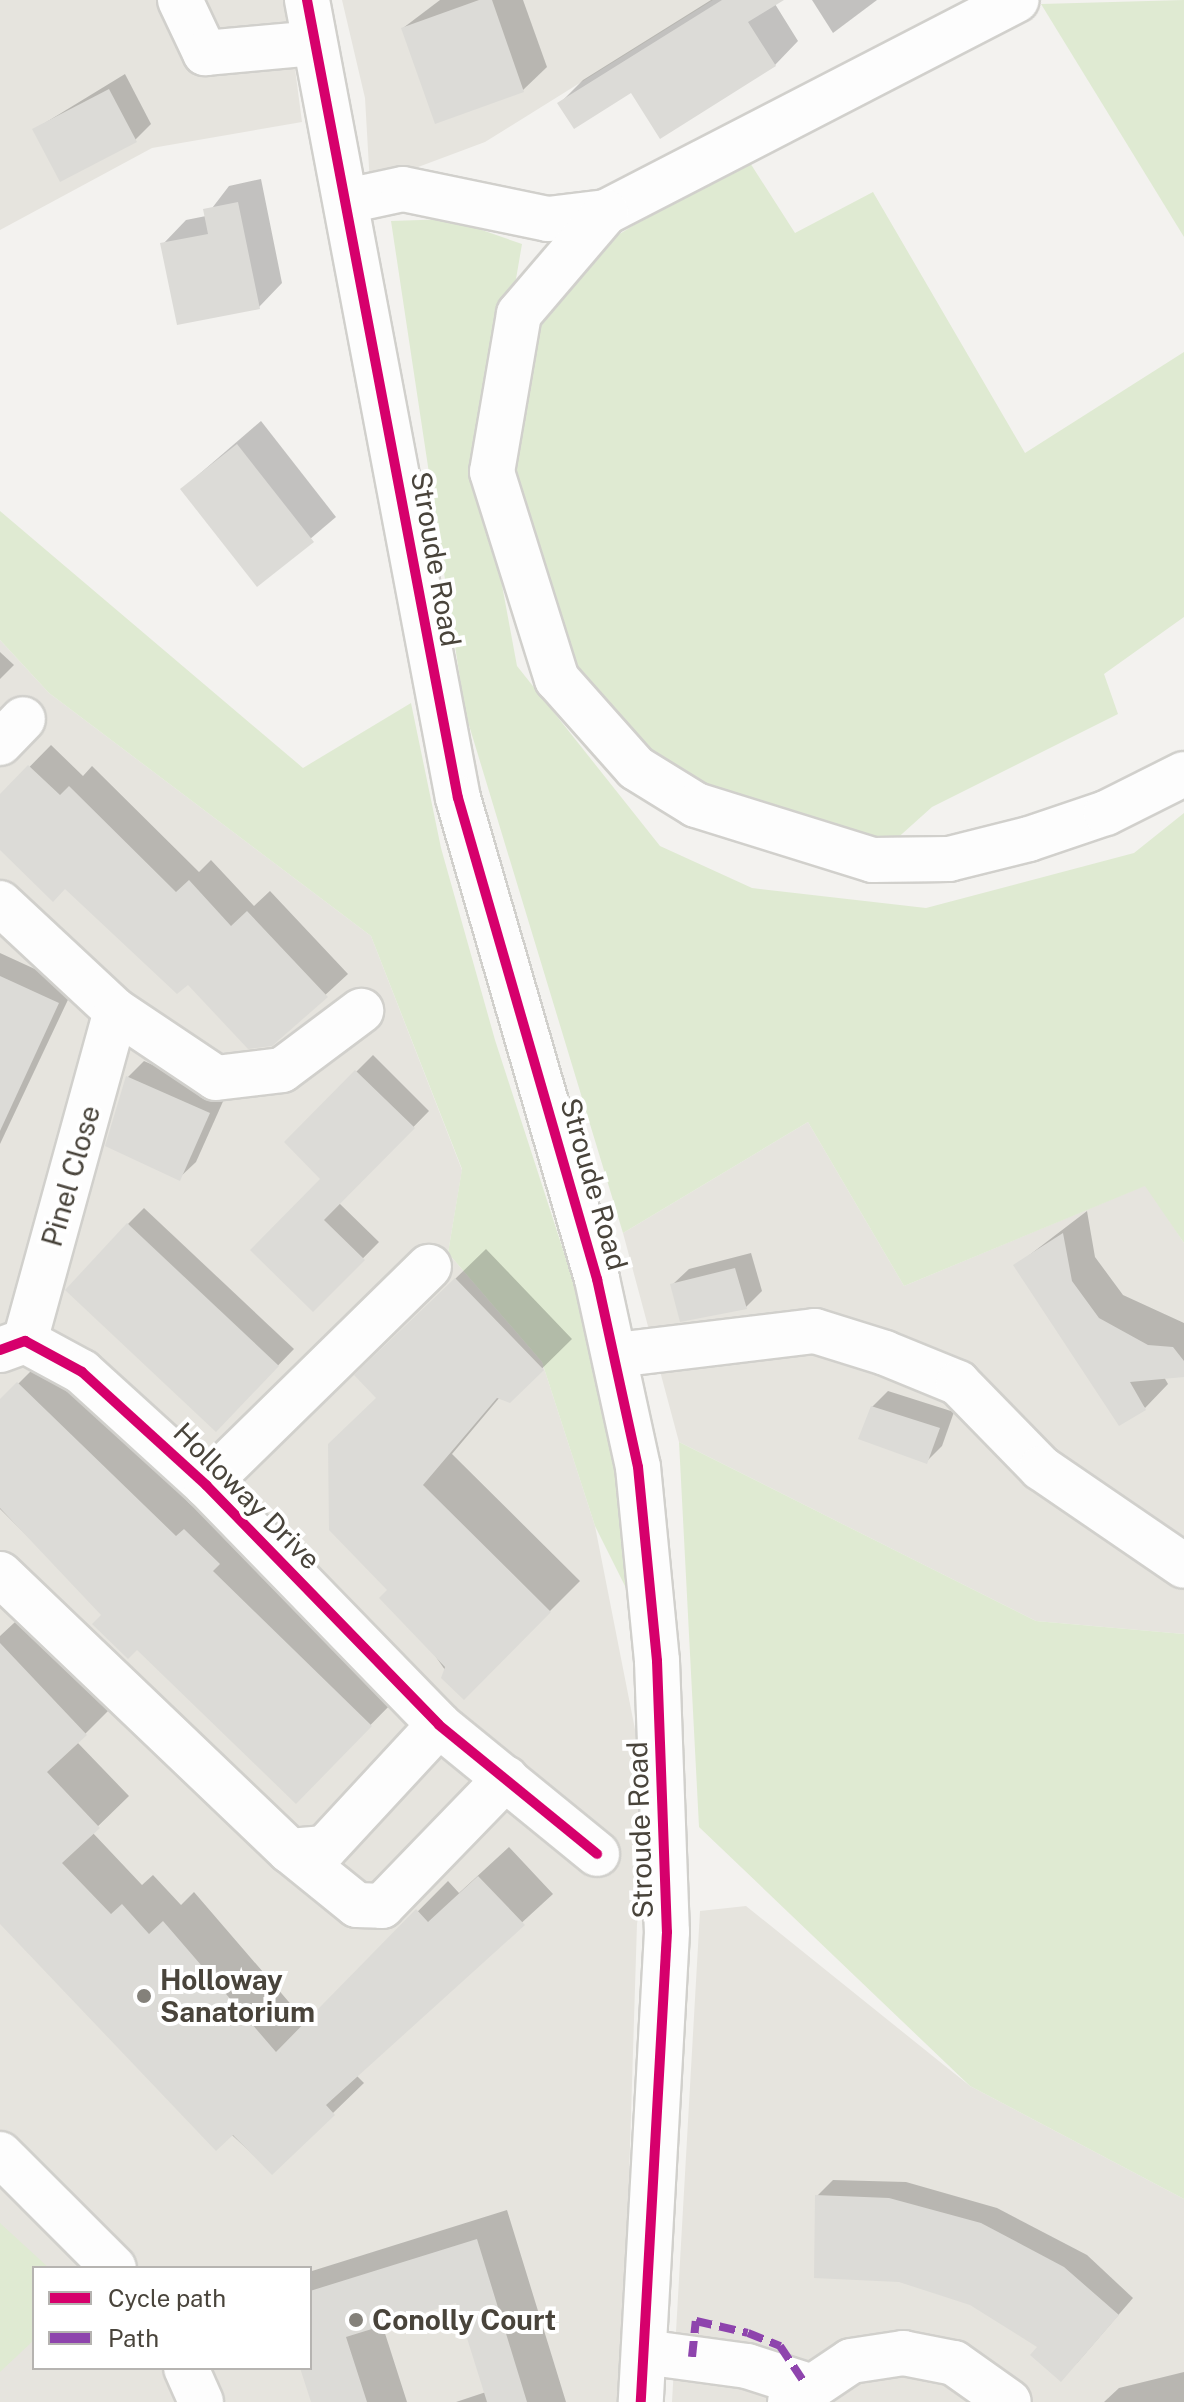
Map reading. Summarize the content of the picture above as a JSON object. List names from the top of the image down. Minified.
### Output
{"streets":{"street":["Stroude Road","Pinel Close","Holloway Drive"]},"crossings":[["Pinel Close","Holloway Drive"]],"places":["Holloway Sanatorium","Conolly Court"],"legend":["Cycle path","Path"]}
